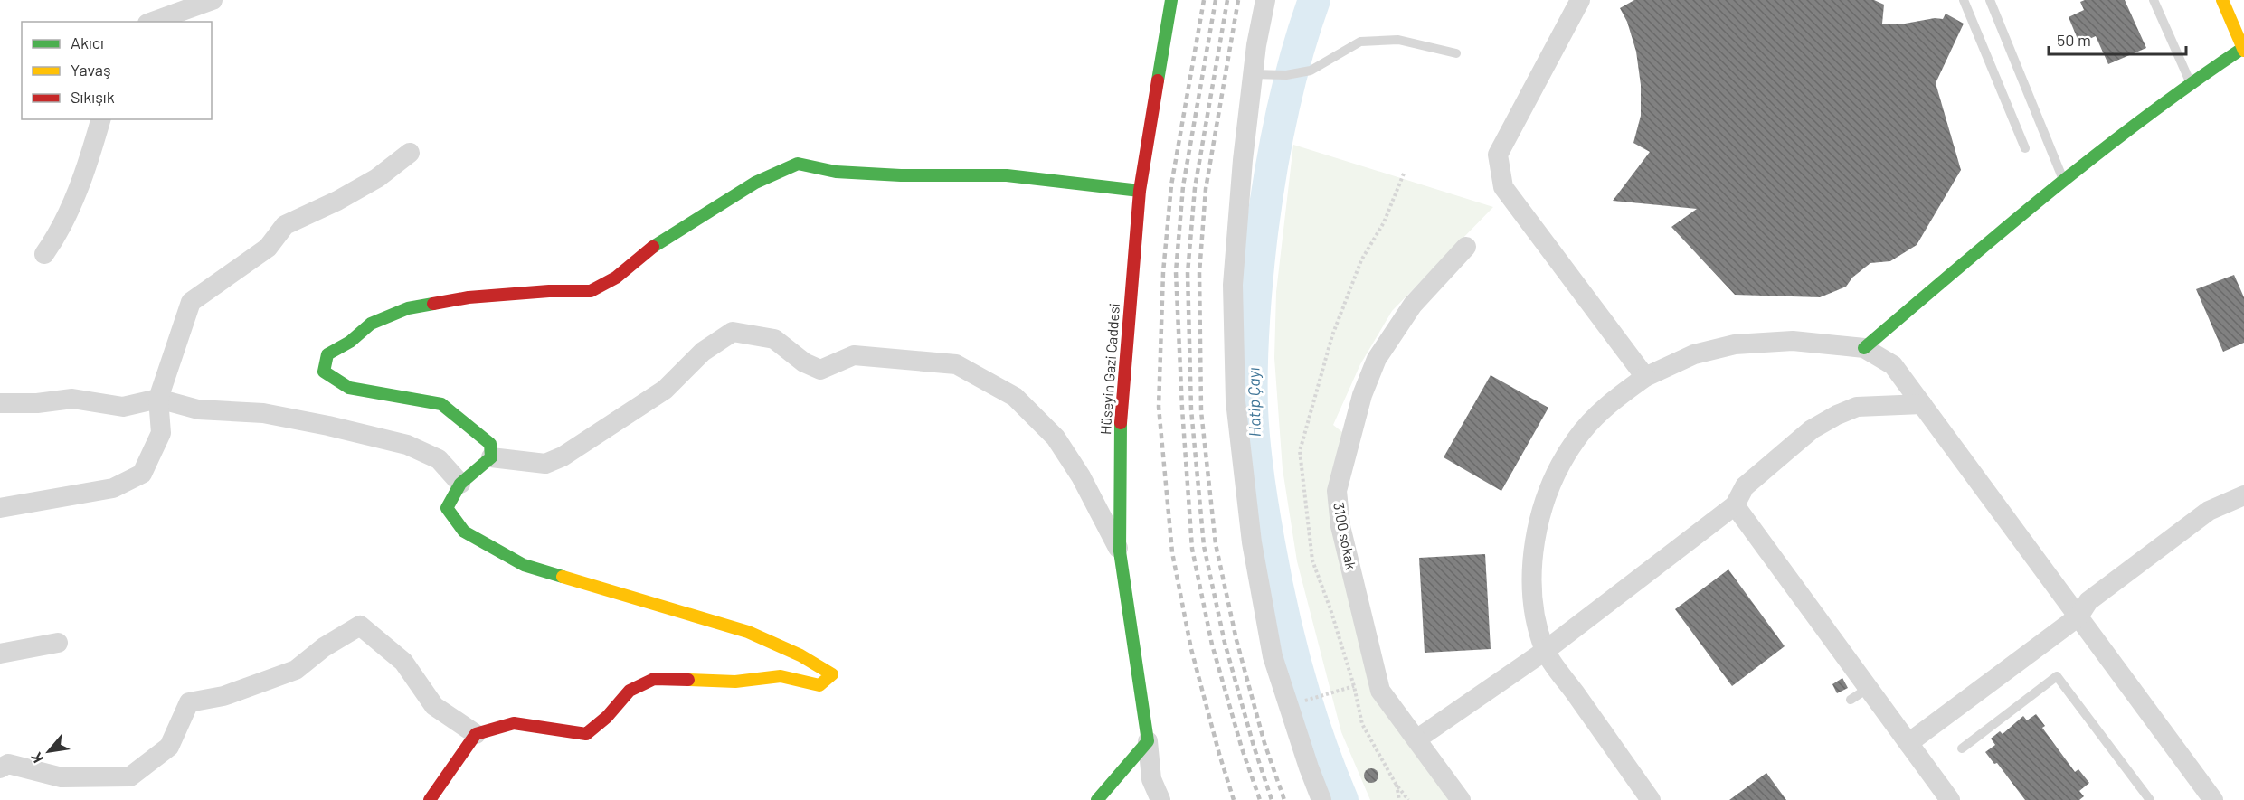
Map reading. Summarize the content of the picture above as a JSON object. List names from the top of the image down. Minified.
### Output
{"streets":{"main road":["Hüseyin Gazi Caddesi"],"street":["3100 sokak"]},"water":["Hatip Çayı"],"legend":["Akıcı","Yavaş","Sıkışık"],"scale_bar":"50 m","north":"bottom left"}
